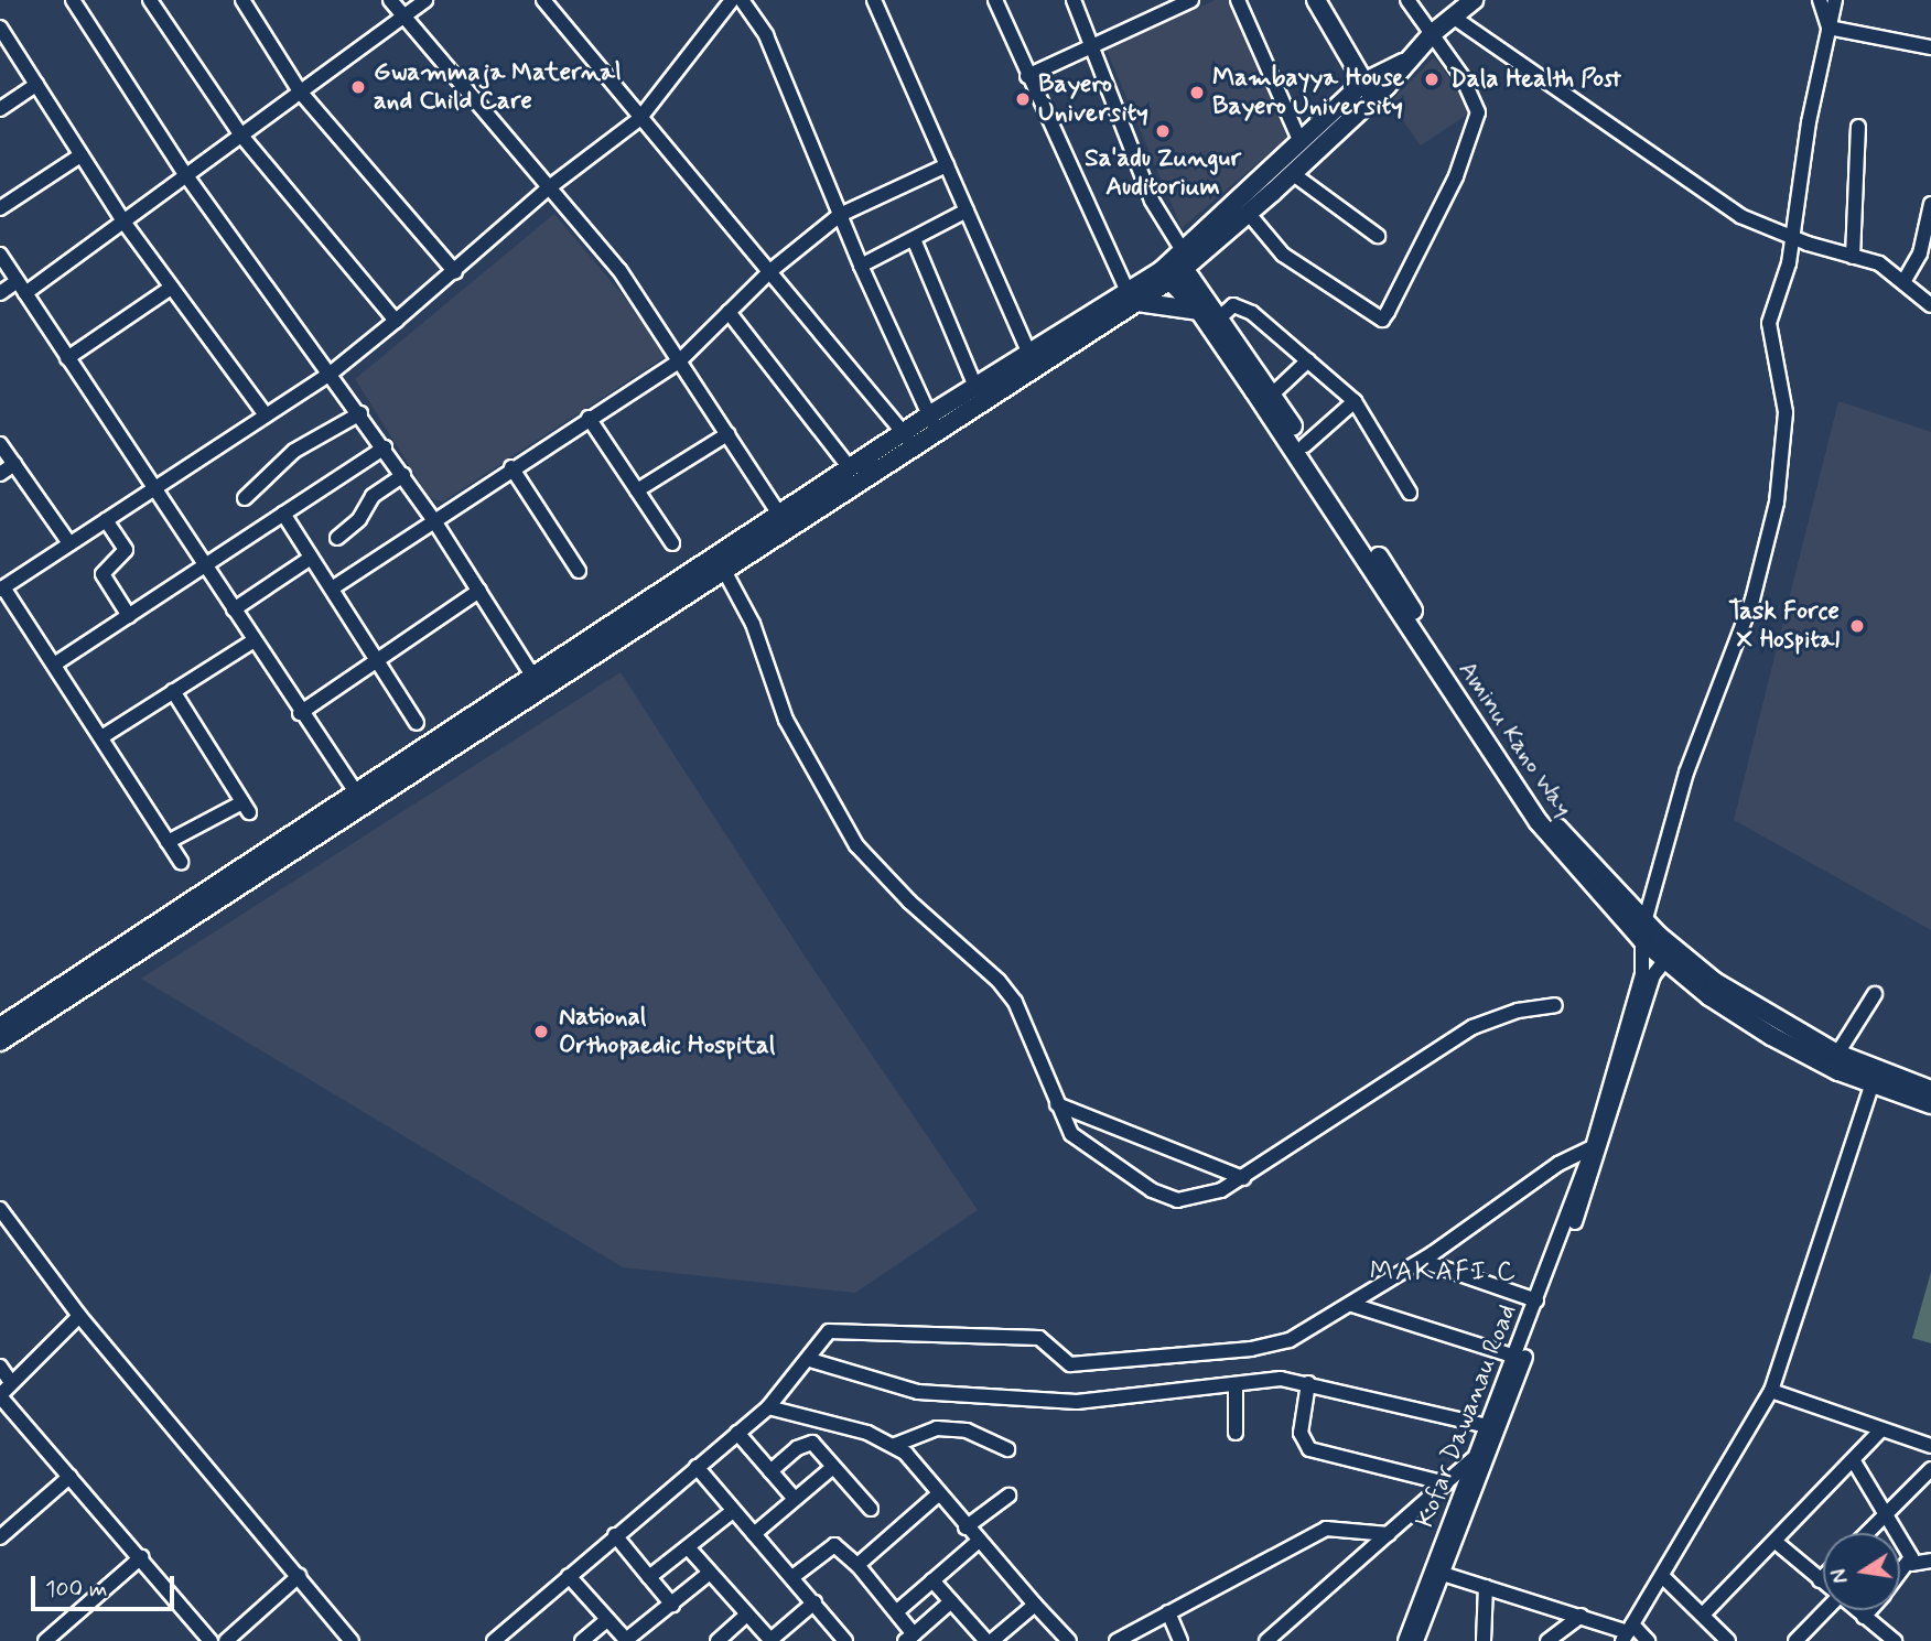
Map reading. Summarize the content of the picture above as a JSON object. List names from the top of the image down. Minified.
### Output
{"streets":{"main road":["Aminu Kano Way"],"street":["Kofar Dawanau Road"]},"crossings":[["Aminu Kano Way","Kofar Dawanau Road"]],"districts":["MAKAFI C"],"places":["Dala Health Post","Gwammaja Maternal and Child Care","Mambayya House Bayero University","Bayero University","Sa'adu Zungur Auditorium","Task Force X Hospital","National Orthopaedic Hospital"],"scale_bar":"100 m","north":"left"}
